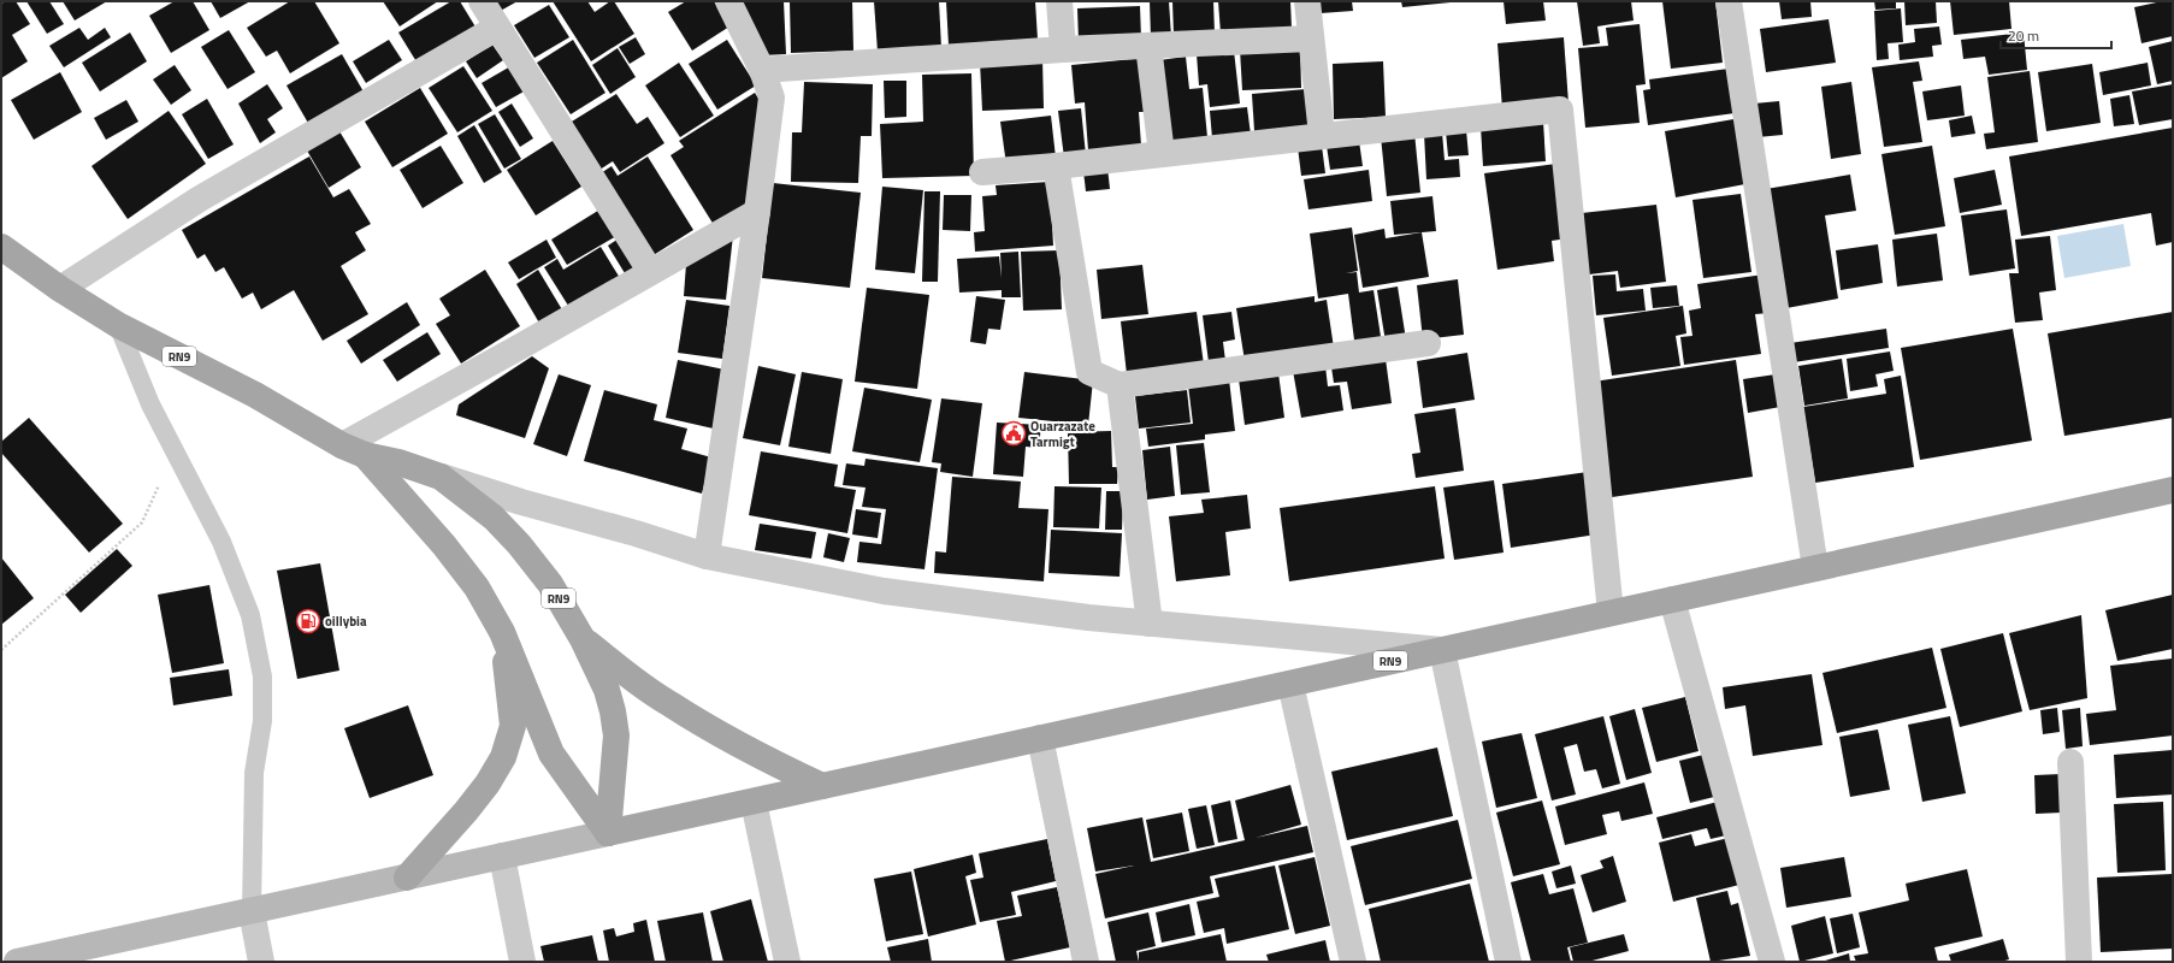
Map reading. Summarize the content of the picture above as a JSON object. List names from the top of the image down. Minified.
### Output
{"streets":{"main road":["RN9"]},"places":{"public building":["Ouarzazate Tarmigt"],"fuel station":["oillybia"]},"scale_bar":"20 m"}
